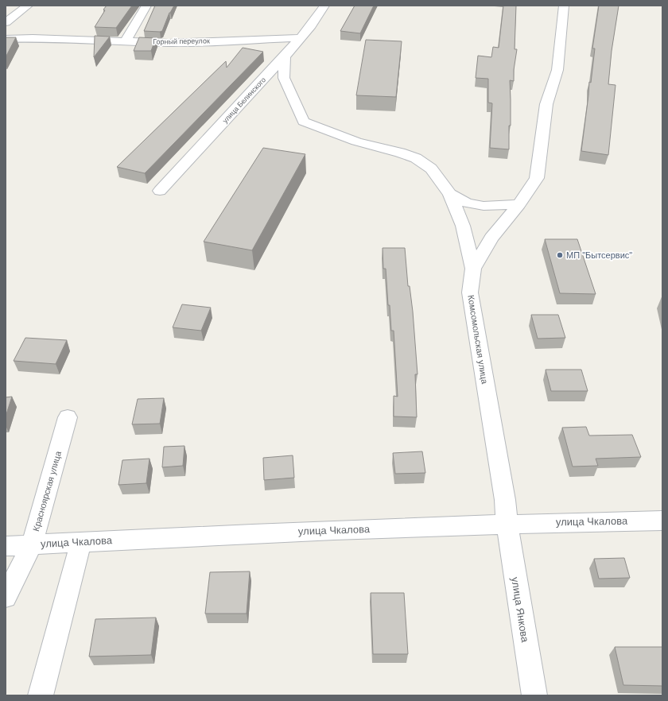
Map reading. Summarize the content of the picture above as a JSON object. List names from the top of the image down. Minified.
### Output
{"streets":{"street":["Горный переулок","улица Белинского","Комсомольская улица","Красноярская улица","улица Чкалова","улица Янкова"]},"crossings":[["Горный переулок","улица Белинского"],["Комсомольская улица","улица Чкалова"],["Комсомольская улица","улица Янкова"],["Красноярская улица","улица Чкалова"],["улица Чкалова","улица Янкова"]],"places":["МП \"Бытсервис\""]}
